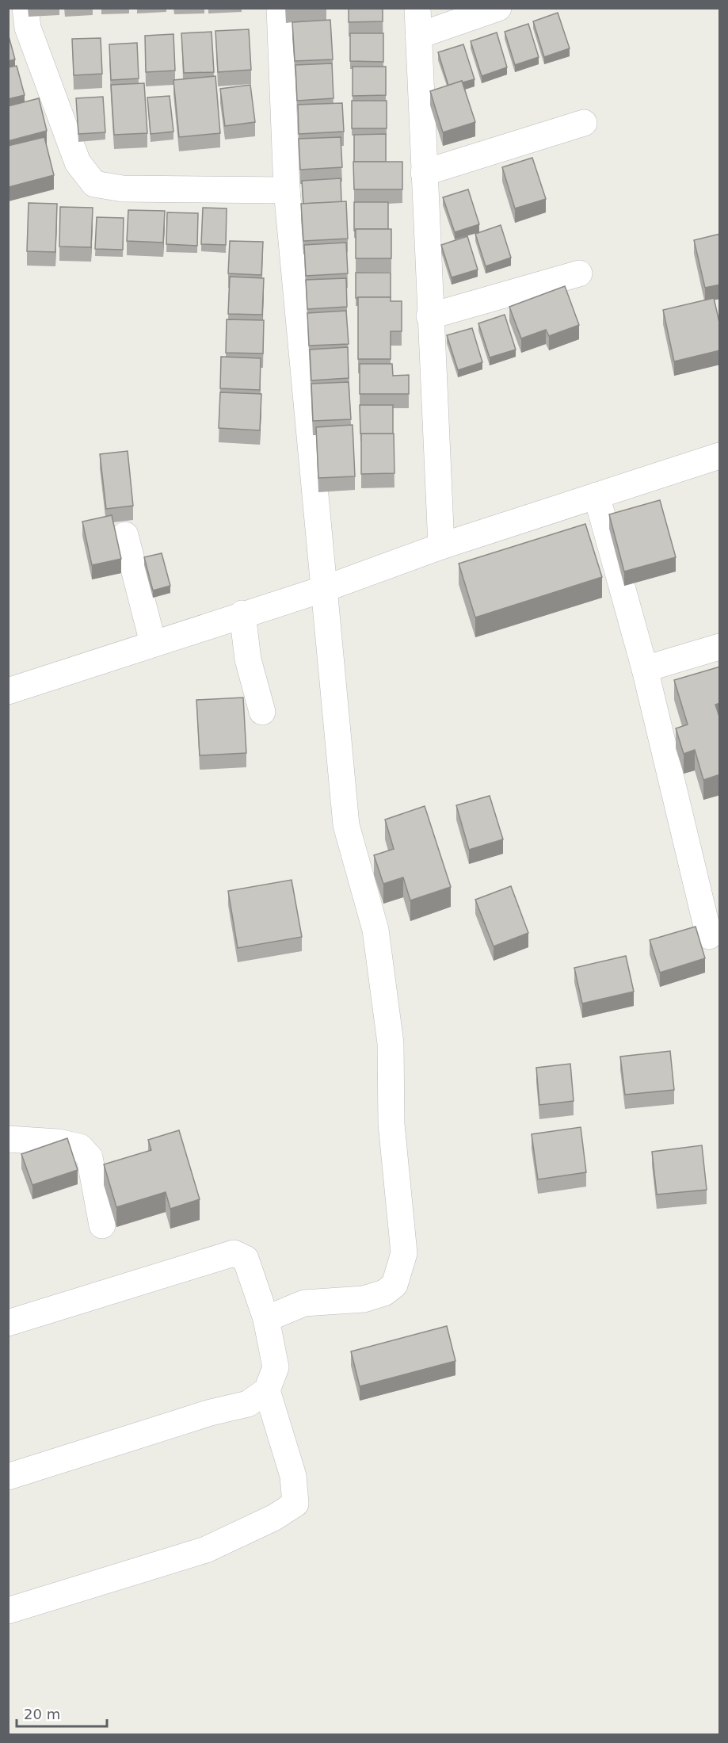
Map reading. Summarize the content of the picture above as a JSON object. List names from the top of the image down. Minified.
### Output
{"scale_bar":"20 m"}
